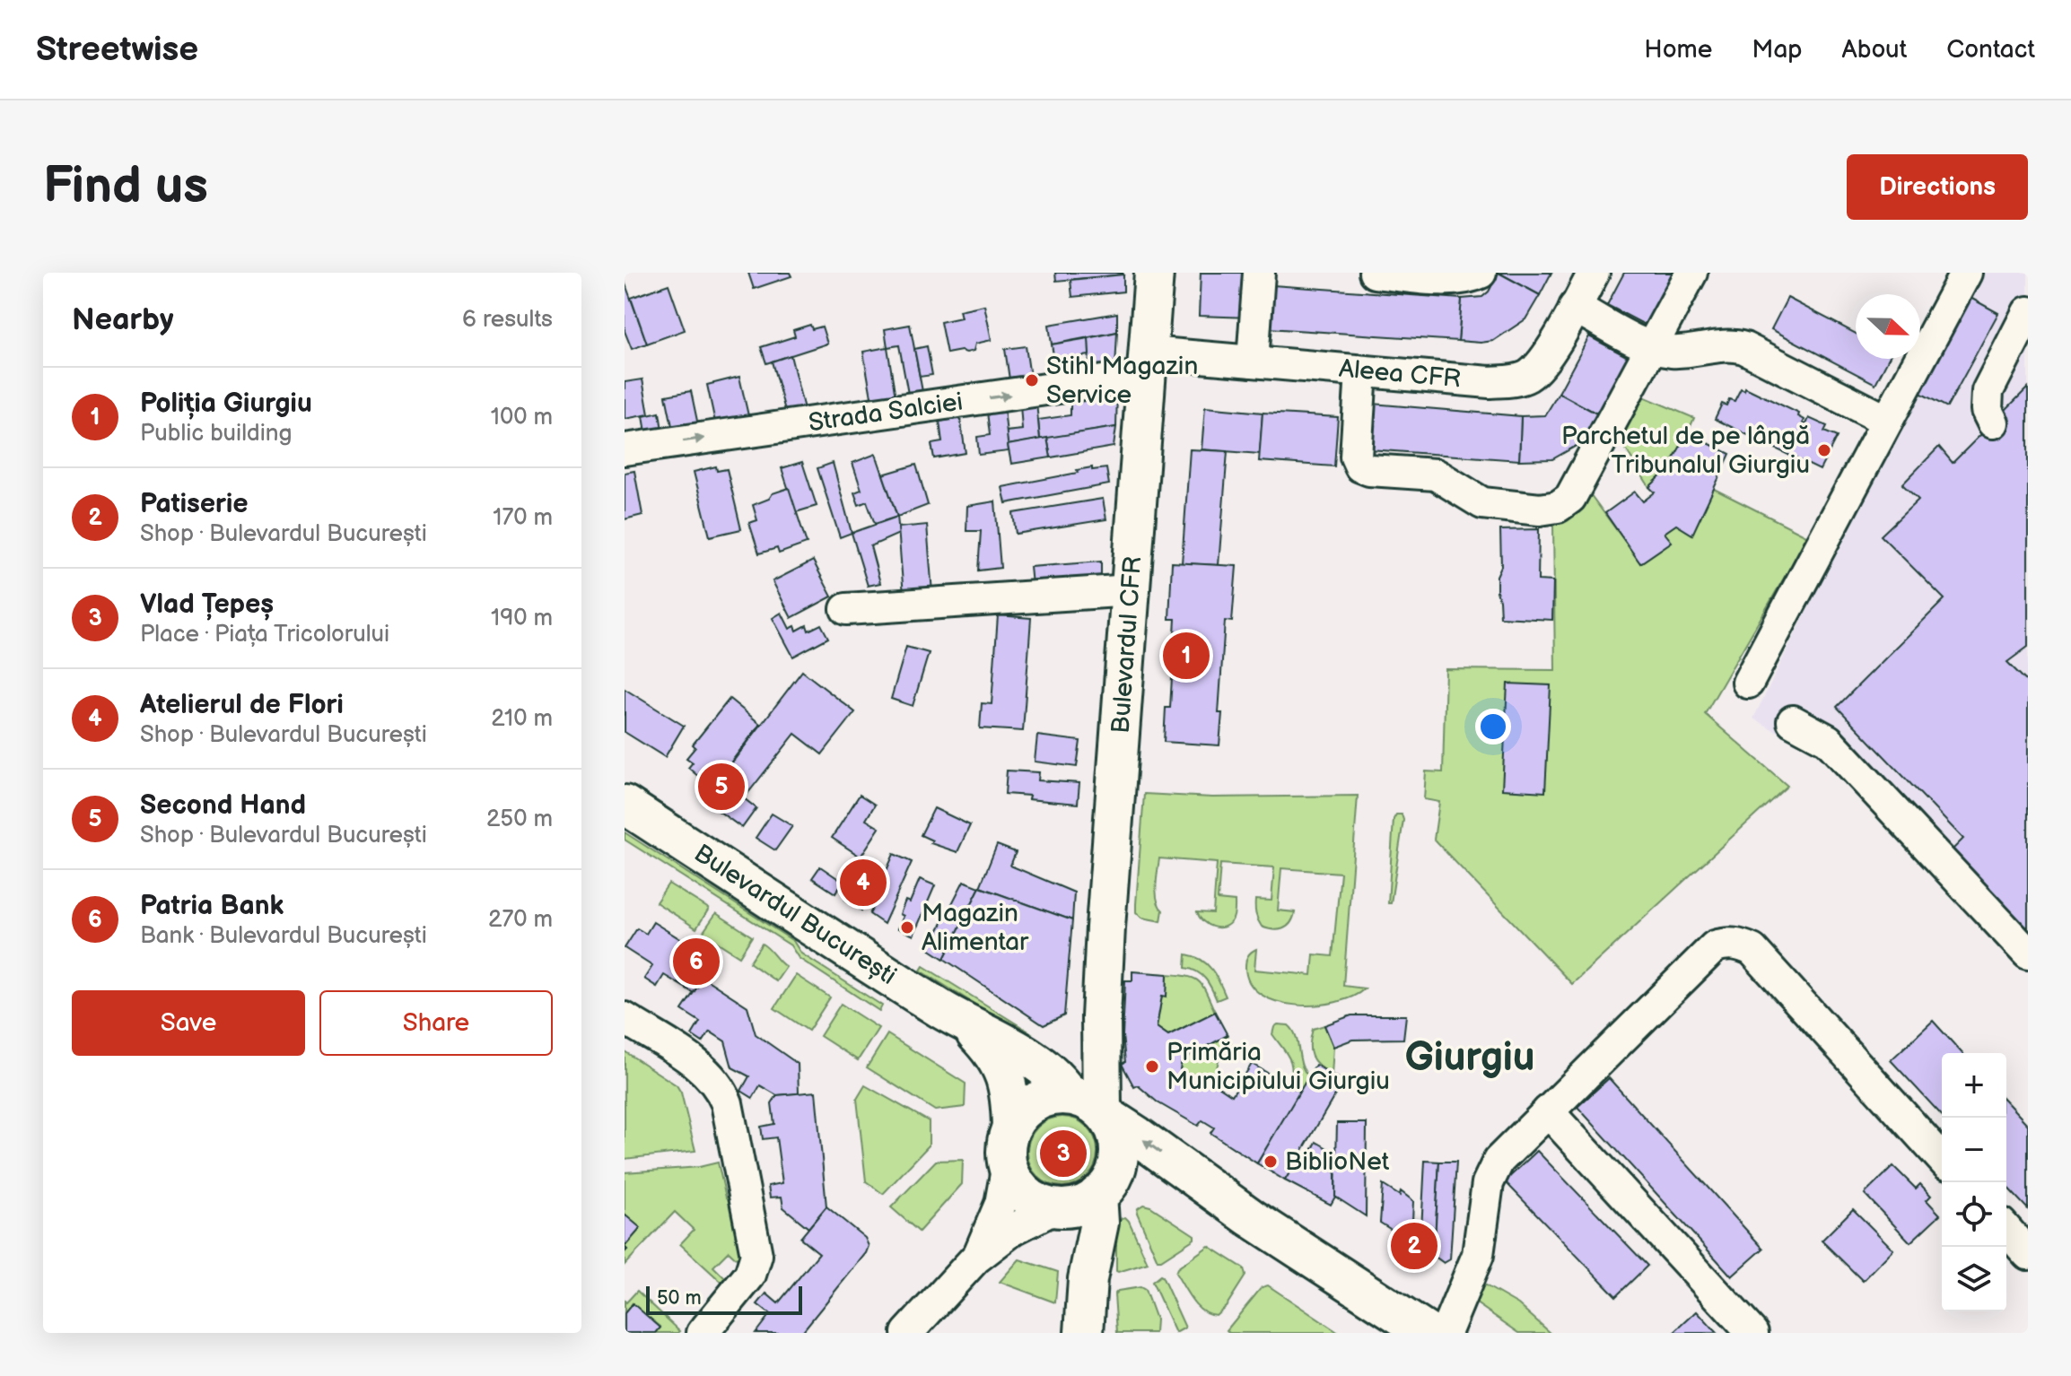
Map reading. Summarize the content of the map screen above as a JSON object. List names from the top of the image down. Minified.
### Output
{"streets":{"main road":["Bulevardul CFR","Bulevardul București"],"street":["Aleea CFR","Strada Salciei"]},"crossings":[["Aleea CFR","Strada Salciei"],["Aleea CFR","Bulevardul CFR"],["Strada Salciei","Bulevardul CFR"],["Bulevardul CFR","Bulevardul București"]],"districts":["Giurgiu"],"places":["Stihl Magazin Service","Parchetul de pe lângă Tribunalul Giurgiu","Magazin Alimentar","Primăria Municipiului Giurgiu","BiblioNet"],"scale_bar":"50 m","north":"right","page":{"header":"Streetwise","nav":["Home","Map","About","Contact"],"buttons":["Directions",["Save","Share"]],"title":"Find us","heading":["Nearby","6 results"],"list":[{"mark":"1","name":"Poliția Giurgiu","note":"Public building","value":"100 m"},{"mark":"2","name":"Patiserie","note":"Shop · Bulevardul București","value":"170 m"},{"mark":"3","name":"Vlad Țepeș","note":"Place · Piața Tricolorului","value":"190 m"},{"mark":"4","name":"Atelierul de Flori","note":"Shop · Bulevardul București","value":"210 m"},{"mark":"5","name":"Second Hand","note":"Shop · Bulevardul București","value":"250 m"},{"mark":"6","name":"Patria Bank","note":"Bank · Bulevardul București","value":"270 m"}],"pins":["1","5","4","6","3","2"],"map_buttons":["+","−"],"scale":"50 m"}}
